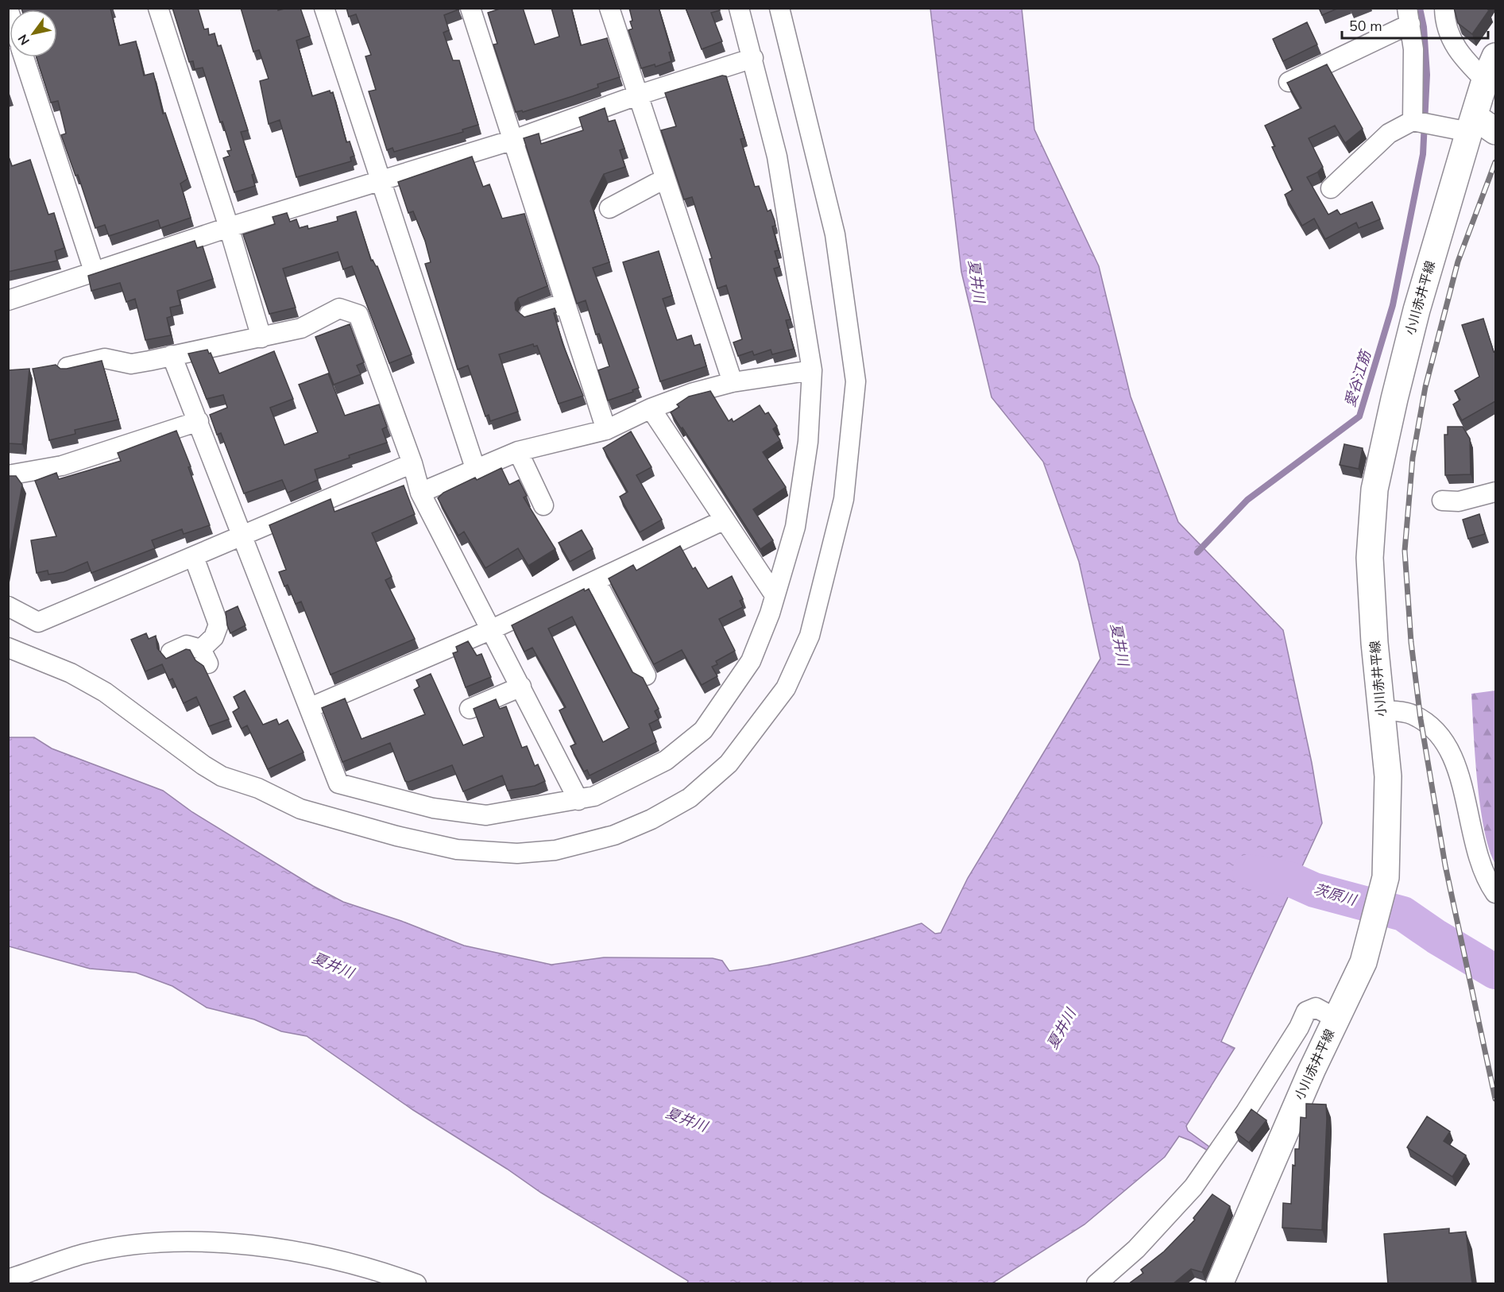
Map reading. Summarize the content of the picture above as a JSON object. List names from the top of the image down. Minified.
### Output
{"streets":{"main road":["小川赤井平線"]},"water":["夏井川","愛谷江筋","茨原川"],"scale_bar":"50 m","north":"bottom left"}
